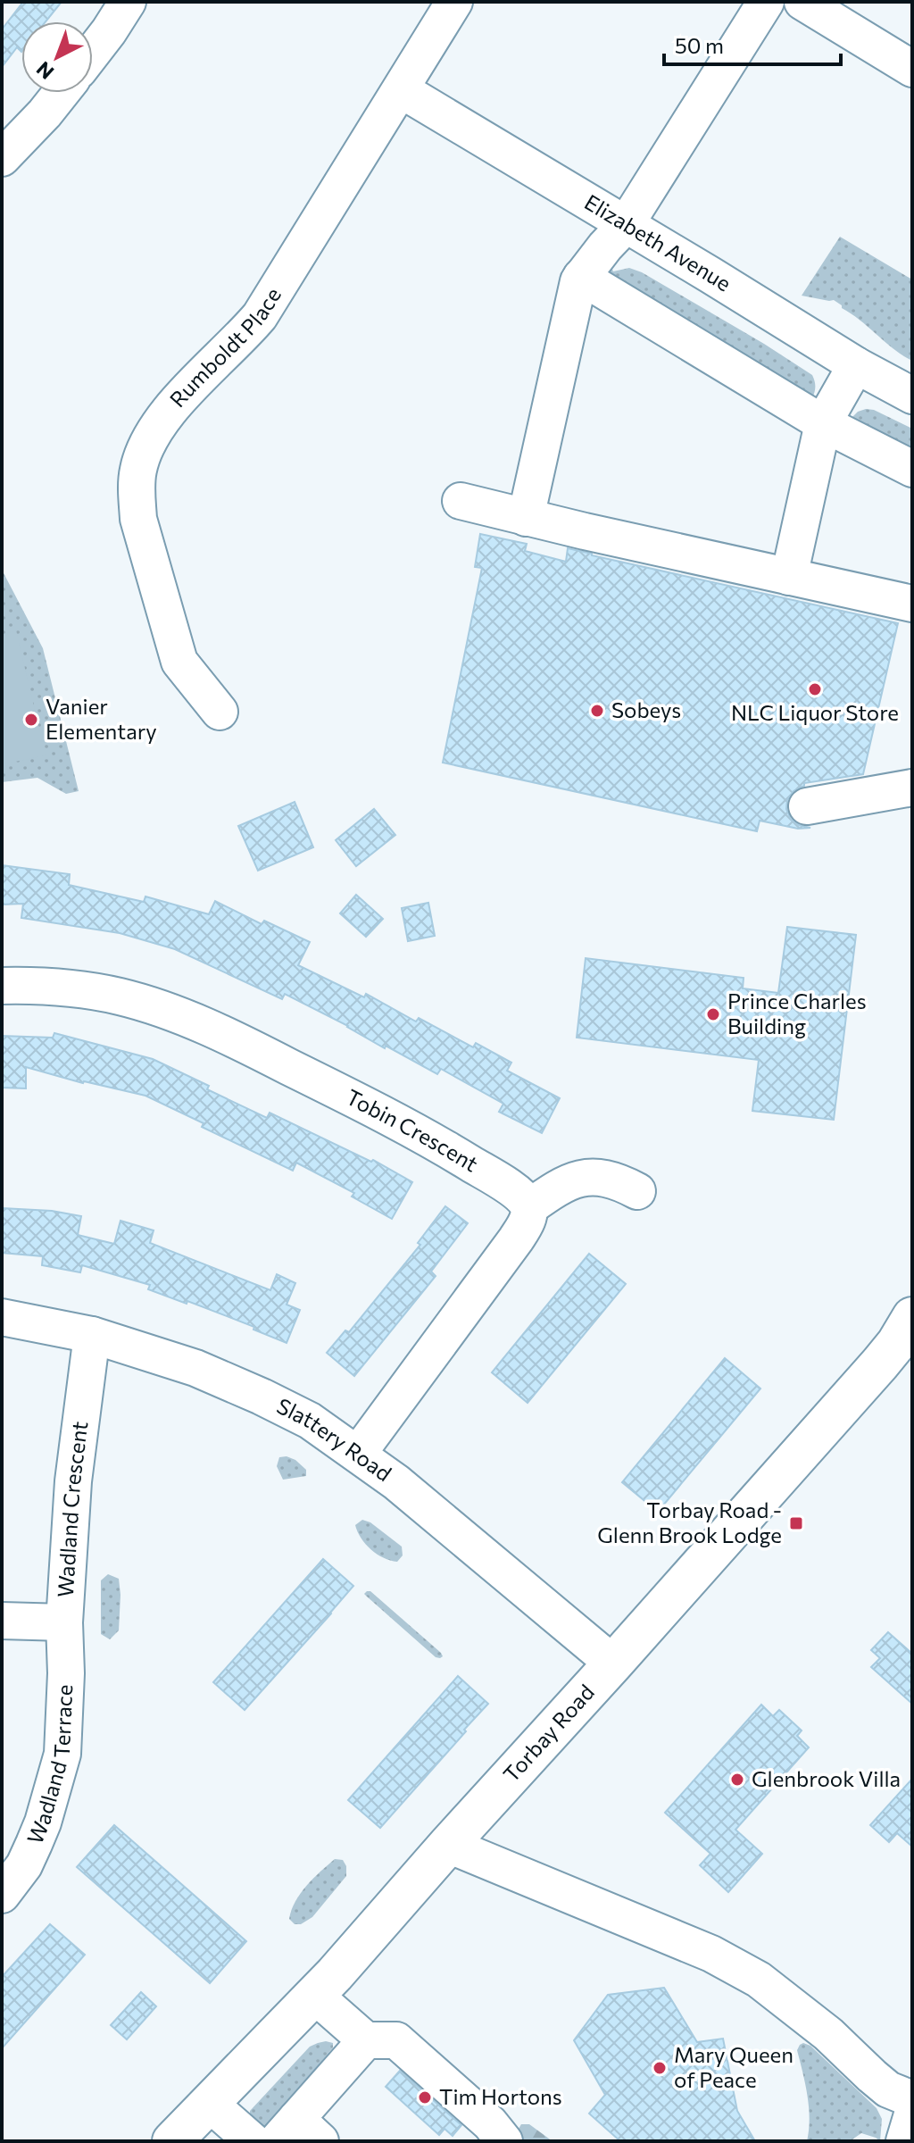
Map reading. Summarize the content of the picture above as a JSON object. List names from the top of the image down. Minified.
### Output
{"streets":{"main road":["Torbay Road"],"street":["Elizabeth Avenue","Rumboldt Place","Tobin Crescent","Slattery Road","Wadland Crescent","Wadland Terrace"]},"crossings":[["Elizabeth Avenue","Rumboldt Place"],["Slattery Road","Wadland Crescent"],["Slattery Road","Torbay Road"],["Wadland Crescent","Wadland Terrace"]],"places":{"other":["NLC Liquor Store","Sobeys","Vanier Elementary","Prince Charles Building","Glenbrook Villa","Mary Queen of Peace","Tim Hortons"],"transit":["Torbay Road - Glenn Brook Lodge"]},"scale_bar":"50 m","north":"bottom left"}
